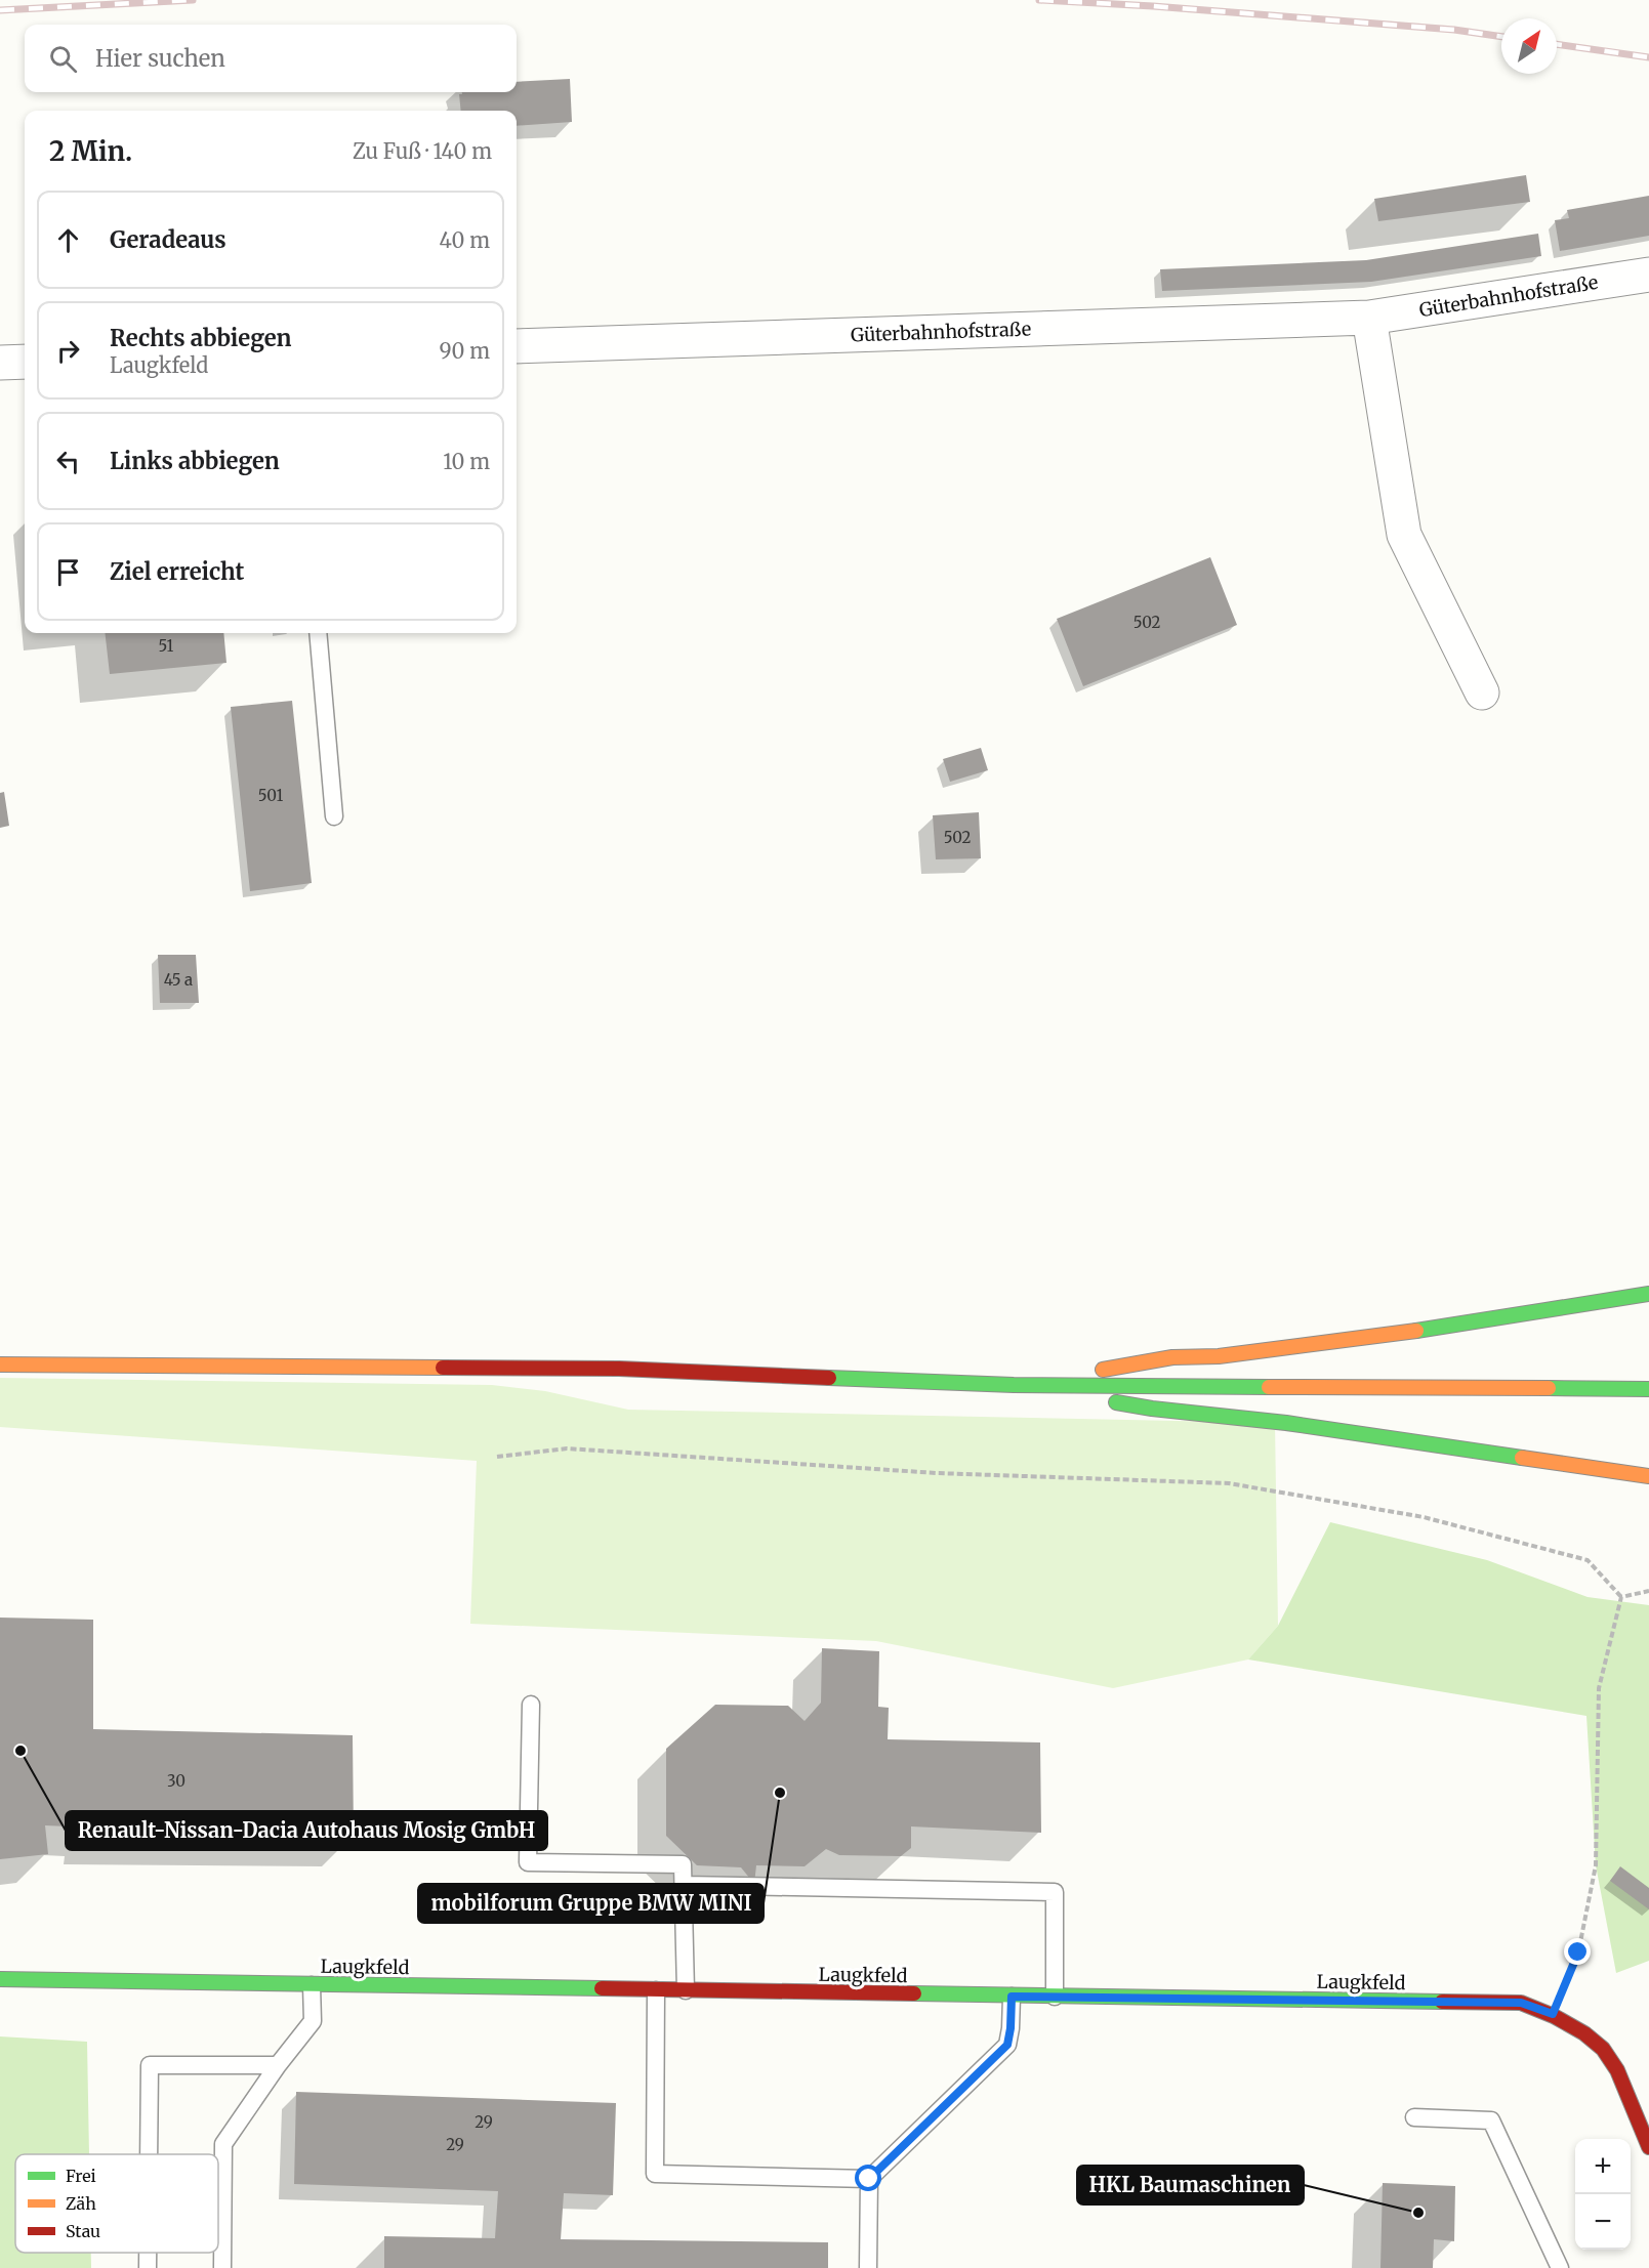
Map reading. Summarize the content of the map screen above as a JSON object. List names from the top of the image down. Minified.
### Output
{"streets":{"main road":["Laugkfeld"],"street":["Güterbahnhofstraße"]},"places":["Renault-Nissan-Dacia Autohaus Mosig GmbH","mobilforum Gruppe BMW MINI","HKL Baumaschinen"],"house_numbers":["502","51","501","502","45 a","30","29","29"],"legend":["Frei","Zäh","Stau"],"north":"top right","page":{"search":"Hier suchen","heading":["2 Min.","Zu Fuß · 140 m"],"list":[["Geradeaus","40 m"],["Rechts abbiegen","Laugkfeld","90 m"],["Links abbiegen","10 m"],"Ziel erreicht"],"map_buttons":["+","−"]}}
